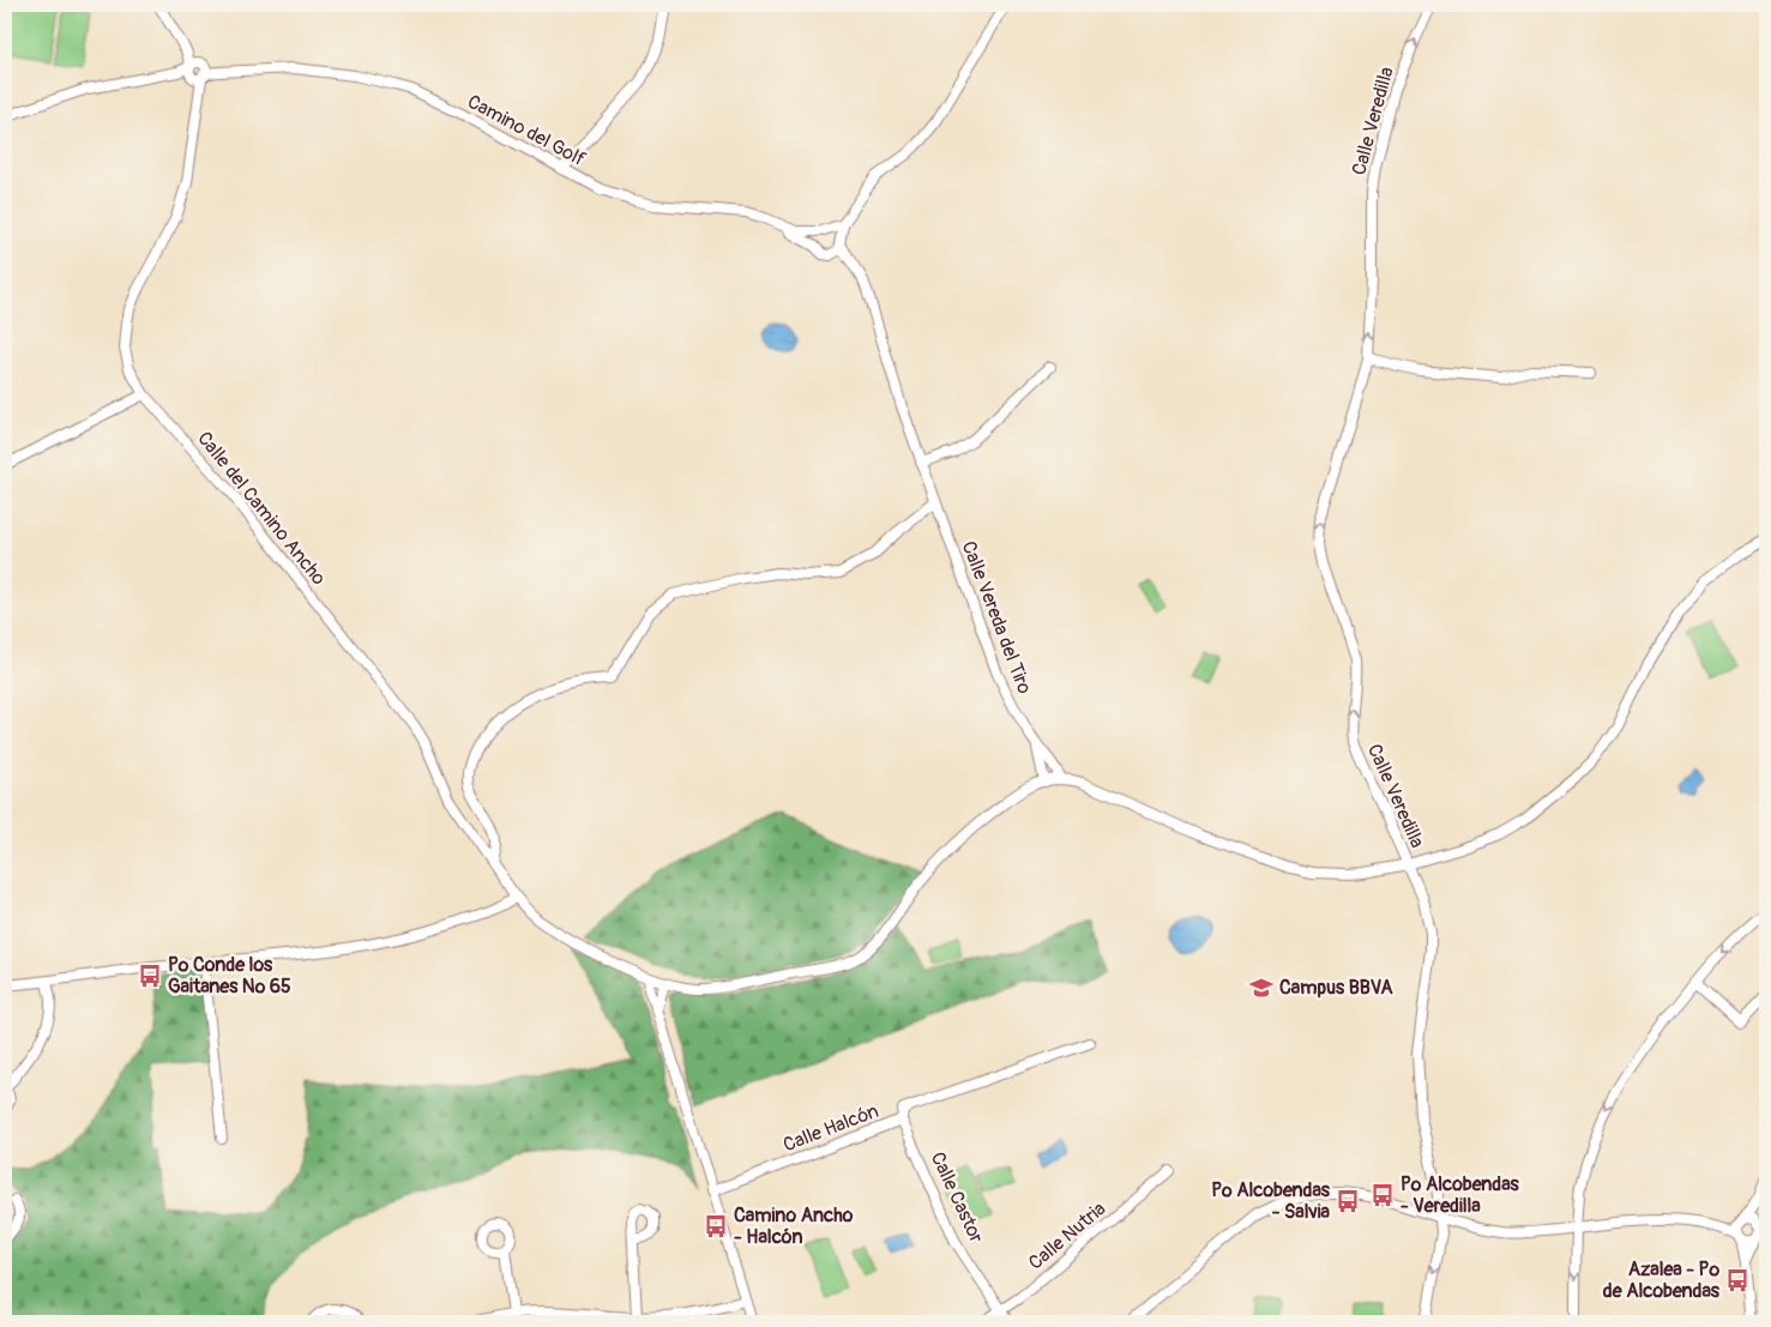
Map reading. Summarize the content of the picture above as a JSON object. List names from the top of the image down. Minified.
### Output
{"streets":{"street":["Calle Veredilla","Camino del Golf","Calle del Camino Ancho","Calle Vereda del Tiro","Calle Halcón","Calle Castor","Calle Nutria"]},"crossings":[["Camino del Golf","Calle del Camino Ancho"],["Camino del Golf","Calle Vereda del Tiro"],["Calle del Camino Ancho","Calle Vereda del Tiro"],["Calle Halcón","Calle Castor"],["Calle Castor","Calle Nutria"]],"places":{"bus stop":["Pº Conde los Gaitanes Nº 65","Pº Alcobendas - Veredilla","Pº Alcobendas - Salvia","Camino Ancho - Halcón","Azalea - Pº de Alcobendas"],"school or university":["Campus BBVA"]}}
